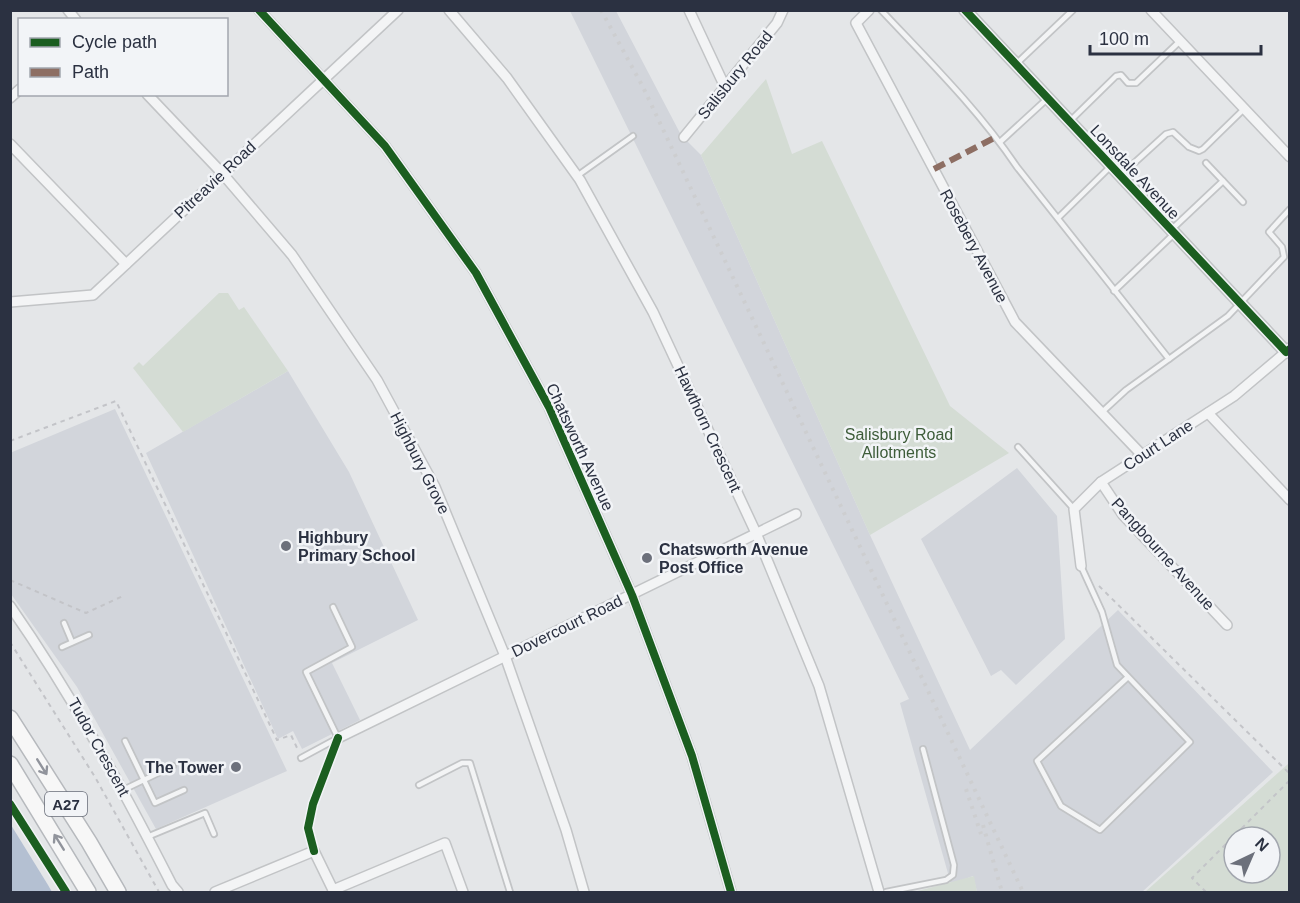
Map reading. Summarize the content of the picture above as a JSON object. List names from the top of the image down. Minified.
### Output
{"streets":{"highway":["A27"],"street":["Salisbury Road","Lonsdale Avenue","Pitreavie Road","Rosebery Avenue","Hawthorn Crescent","Court Lane","Chatsworth Avenue","Highbury Grove","Pangbourne Avenue","Dovercourt Road","Tudor Crescent"]},"crossings":[["Lonsdale Avenue","Court Lane"],["Pitreavie Road","Chatsworth Avenue"],["Pitreavie Road","Highbury Grove"],["Rosebery Avenue","Court Lane"],["Hawthorn Crescent","Dovercourt Road"],["Court Lane","Pangbourne Avenue"],["Chatsworth Avenue","Dovercourt Road"],["Highbury Grove","Dovercourt Road"]],"parks":["Salisbury Road Allotments"],"places":["Highbury Primary School","Chatsworth Avenue Post Office","The Tower"],"legend":["Cycle path","Path"],"scale_bar":"100 m","north":"top right"}
